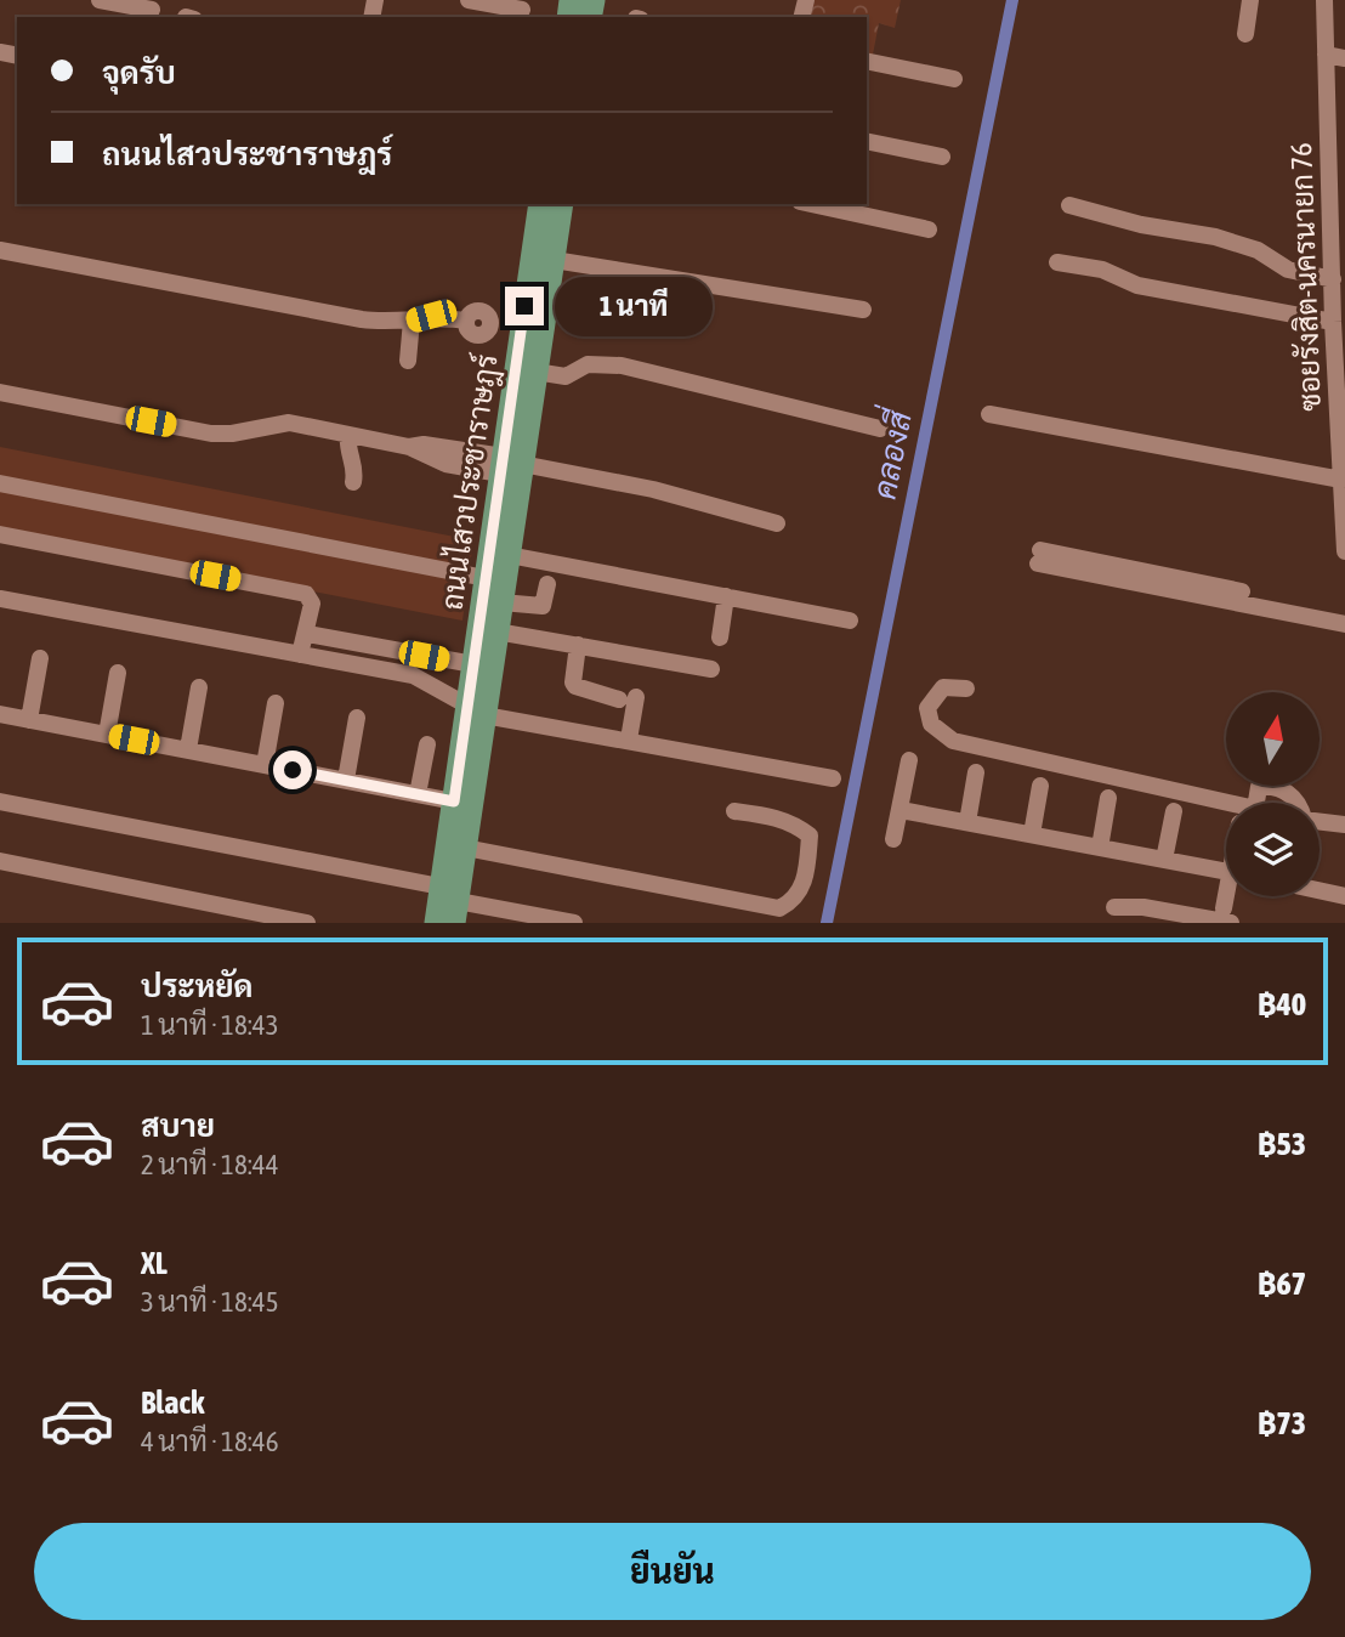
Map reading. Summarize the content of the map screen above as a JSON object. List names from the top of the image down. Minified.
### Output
{"streets":{"main road":["ถนนไสวประชาราษฎร์"],"street":["ซอยรังสิต-นครนายก 76"]},"water":["คลองสี่"],"north":"top","page":{"banner":["จุดรับ","ถนนไสวประชาราษฎร์"],"bubble":"1 นาที","list":[{"name":"ประหยัด","note":"1 นาที · 18:43","value":"฿40"},{"name":"สบาย","note":"2 นาที · 18:44","value":"฿53"},{"name":"XL","note":"3 นาที · 18:45","value":"฿67"},{"name":"Black","note":"4 นาที · 18:46","value":"฿73"}],"buttons":"ยืนยัน"}}
